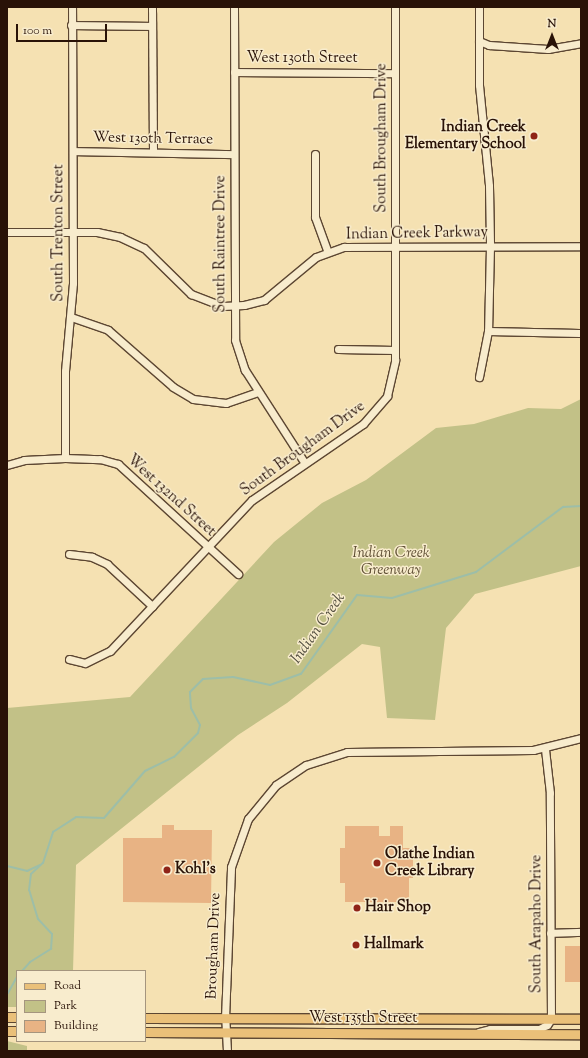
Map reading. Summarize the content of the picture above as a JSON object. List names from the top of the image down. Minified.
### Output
{"streets":{"main road":["West 135th Street"],"street":["West 130th Street","South Brougham Drive","West 130th Terrace","South Trenton Street","Indian Creek Parkway","South Raintree Drive","West 132nd Street","South Arapaho Drive","Brougham Drive"]},"crossings":[["West 130th Street","South Brougham Drive"],["West 130th Street","South Raintree Drive"],["South Brougham Drive","Indian Creek Parkway"],["South Brougham Drive","South Raintree Drive"],["South Brougham Drive","West 132nd Street"],["West 130th Terrace","South Trenton Street"],["West 130th Terrace","South Raintree Drive"],["South Trenton Street","Indian Creek Parkway"],["South Trenton Street","West 132nd Street"],["Indian Creek Parkway","South Raintree Drive"],["South Arapaho Drive","Brougham Drive"],["South Arapaho Drive","West 135th Street"],["Brougham Drive","West 135th Street"]],"water":["Indian Creek"],"parks":["Indian Creek Greenway"],"places":["Indian Creek Elementary School","Olathe Indian Creek Library","Kohl's","Hair Shop","Hallmark"],"legend":["Road","Park","Building"],"scale_bar":"100 m","north":"top"}
